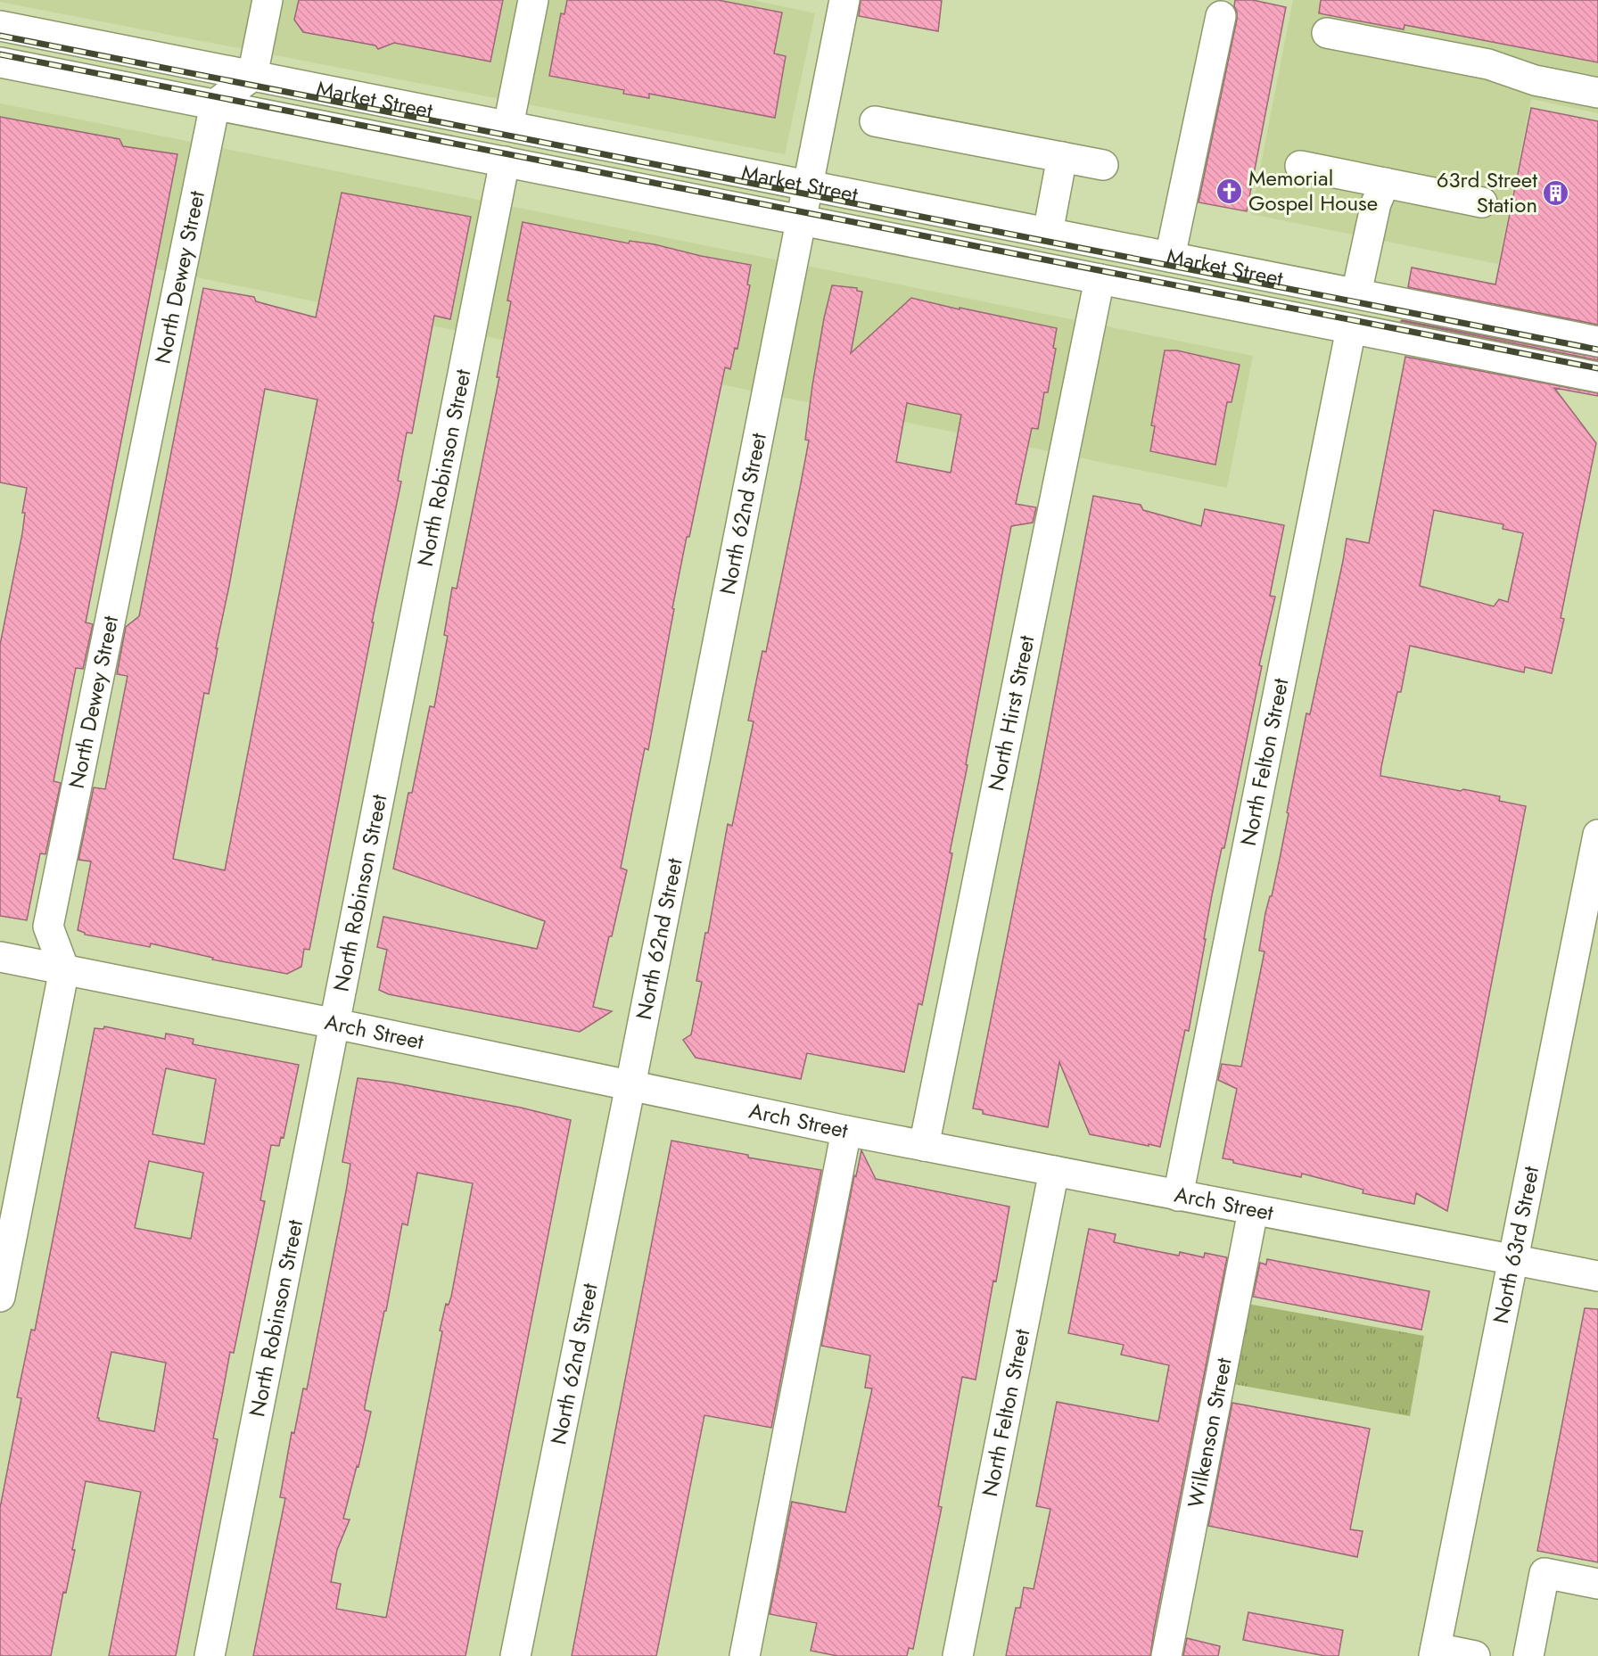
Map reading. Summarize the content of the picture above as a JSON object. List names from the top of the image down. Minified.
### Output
{"streets":{"street":["Market Street","North Dewey Street","North Robinson Street","North 62nd Street","North Hirst Street","North Felton Street","Arch Street","North 63rd Street","Wilkenson Street"]},"crossings":[["Market Street","North Dewey Street"],["Market Street","North Robinson Street"],["Market Street","North 62nd Street"],["Market Street","North Hirst Street"],["Market Street","North Felton Street"],["North Dewey Street","Arch Street"],["North Robinson Street","Arch Street"],["North 62nd Street","Arch Street"],["North Hirst Street","Arch Street"],["North Felton Street","Arch Street"],["Arch Street","North 63rd Street"],["Arch Street","Wilkenson Street"]],"places":{"church":["Memorial Gospel House"],"building":["63rd Street Station"]}}
